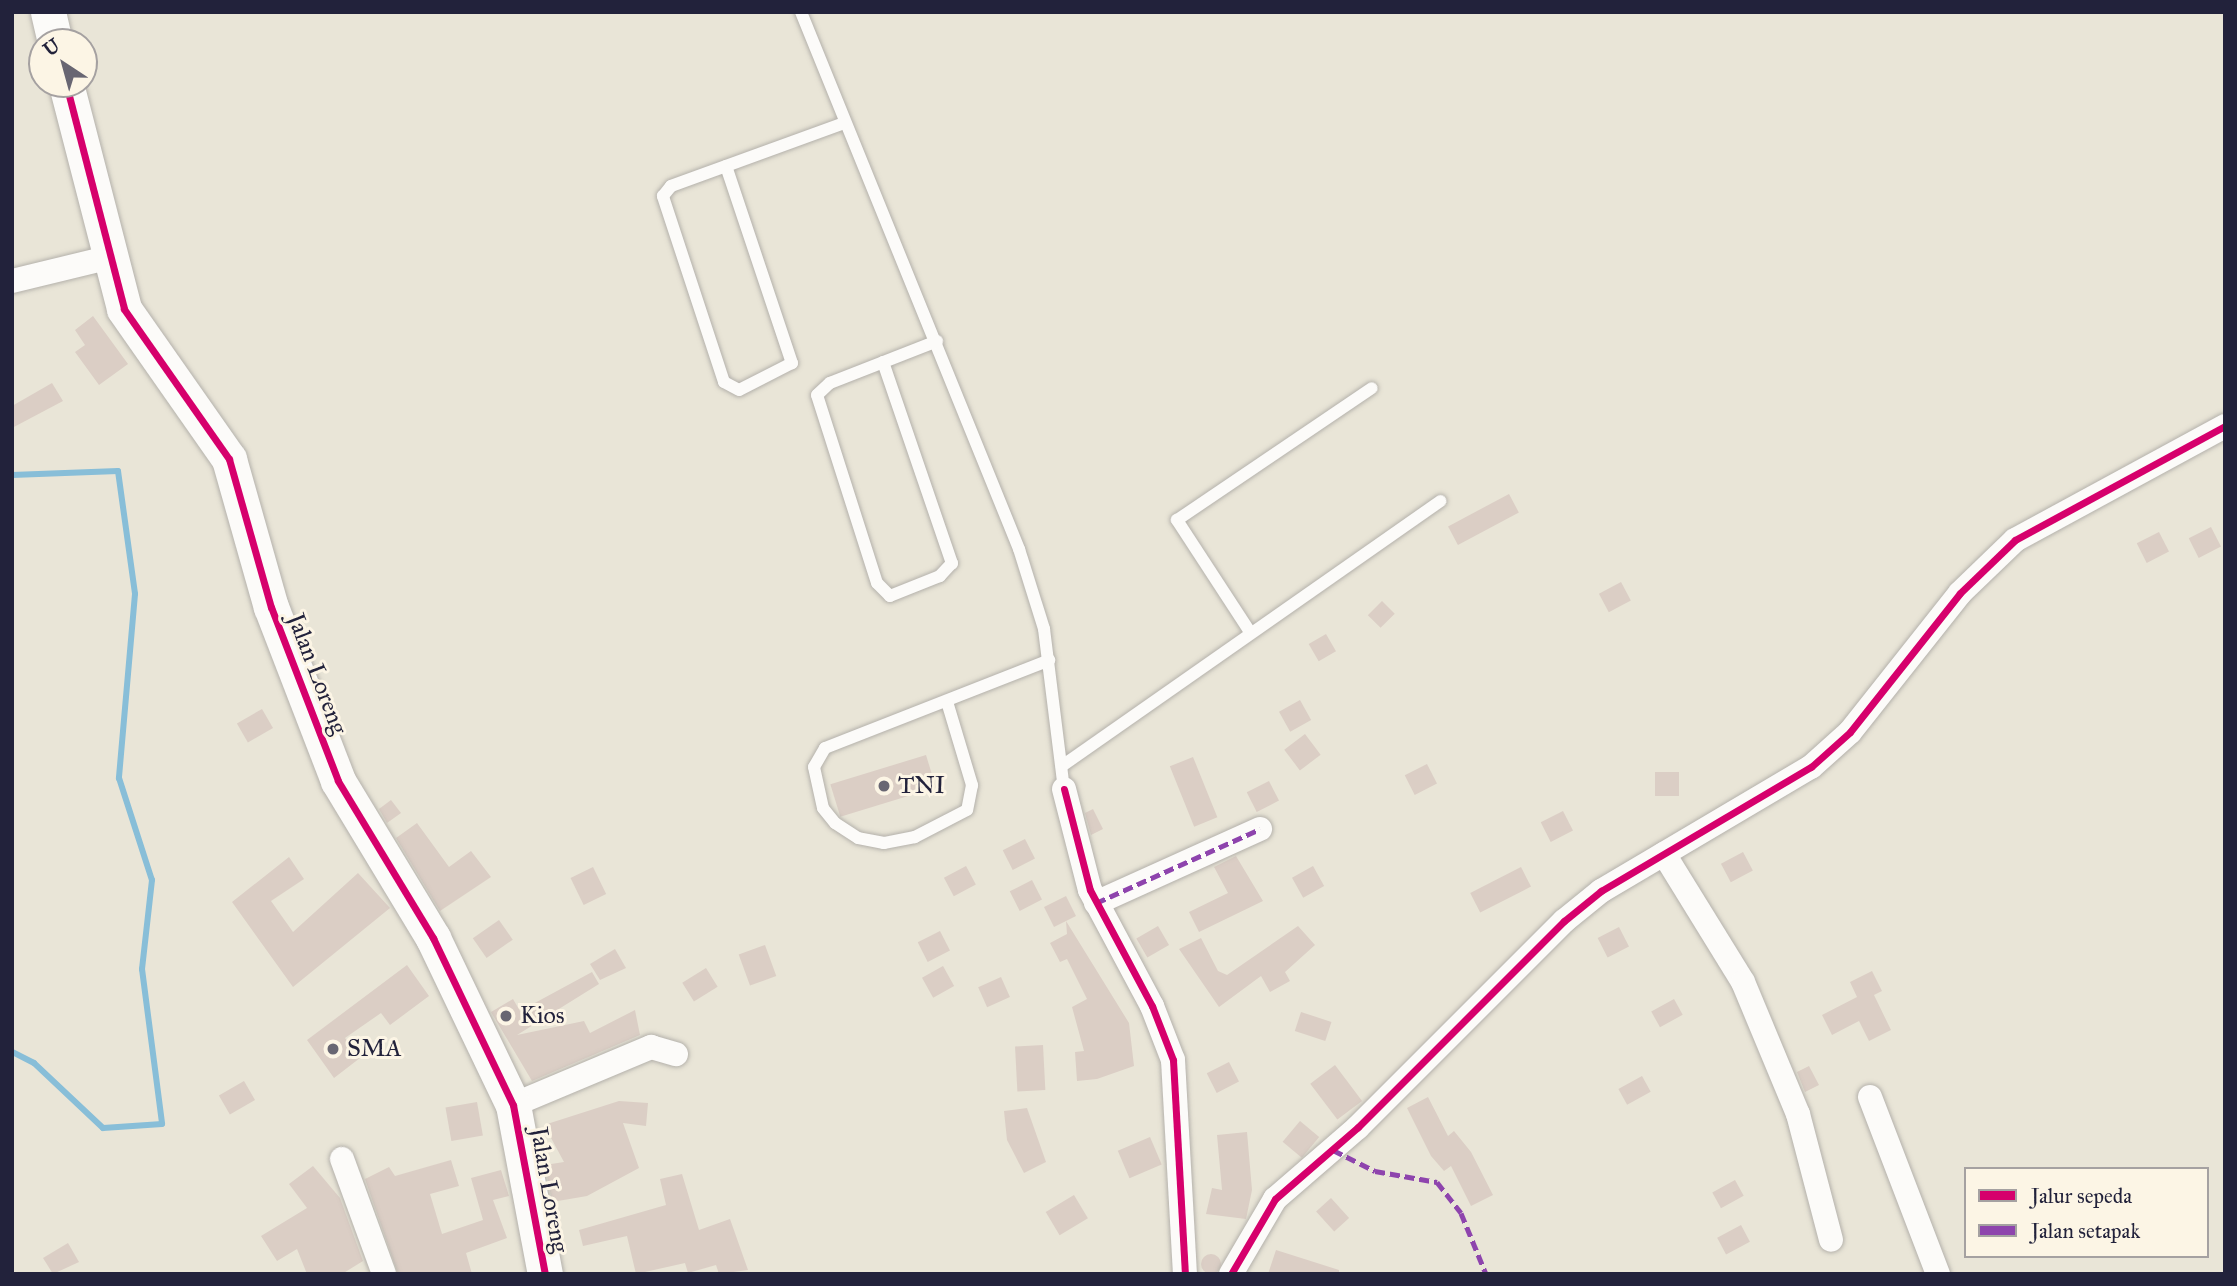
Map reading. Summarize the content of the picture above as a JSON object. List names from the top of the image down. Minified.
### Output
{"streets":{"street":["Jalan Loreng"]},"places":["TNI","Kios","SMA"],"legend":["Jalur sepeda","Jalan setapak"],"north":"top left"}
